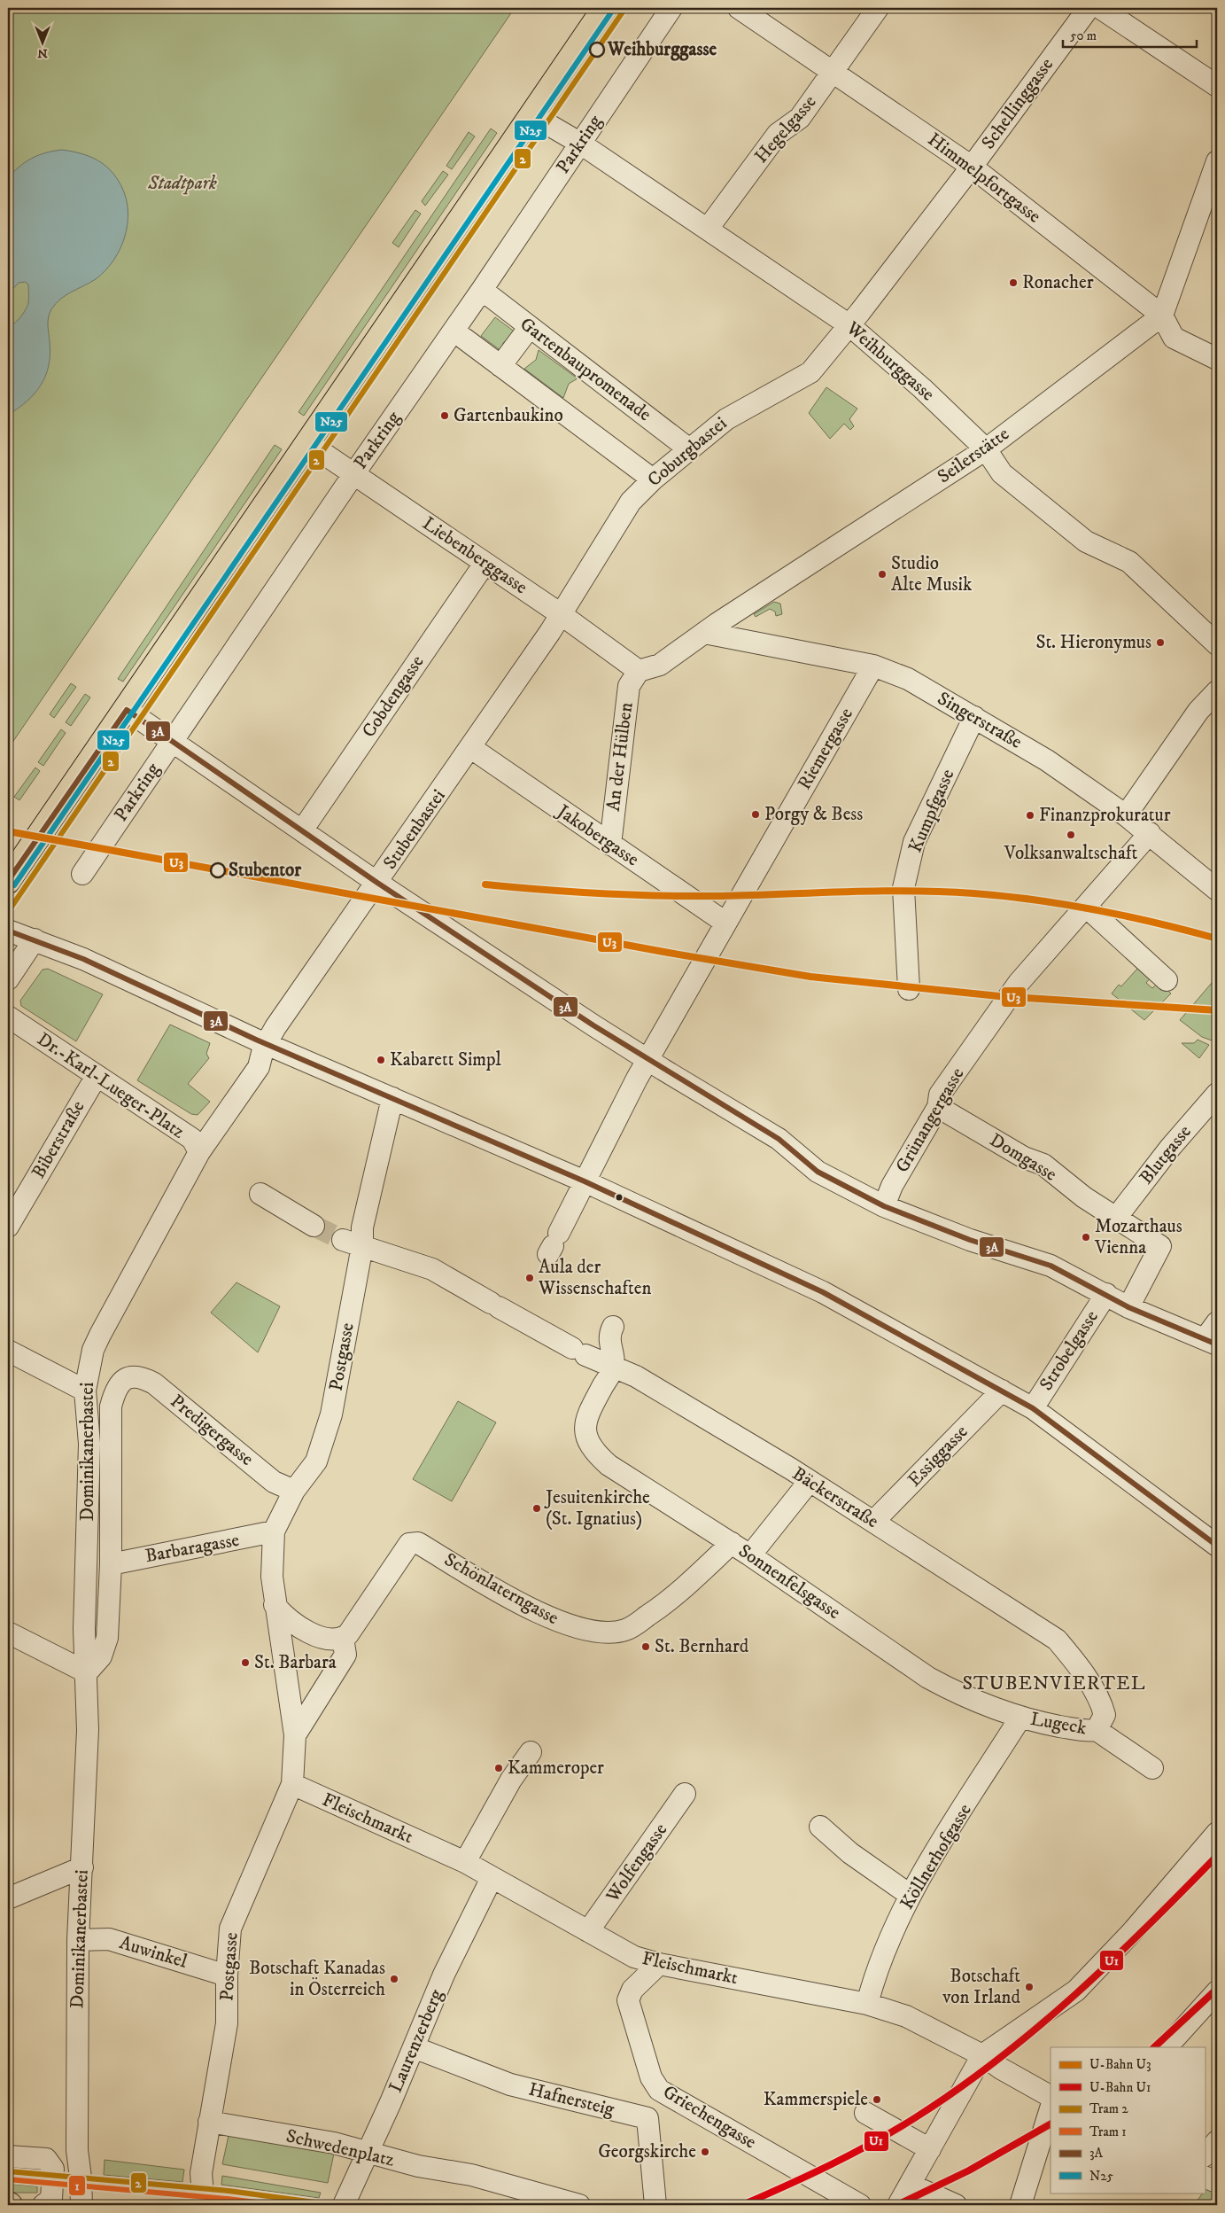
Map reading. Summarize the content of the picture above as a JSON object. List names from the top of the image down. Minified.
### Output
{"streets":{"street":["Schellinggasse","Hegelgasse","Parkring","Himmelpfortgasse","Weihburggasse","Gartenbaupromenade","Coburgbastei","Seilerstätte","Liebenberggasse","Cobdengasse","Singerstraße","Riemergasse","An der Hülben","Kumpfgasse","Stubenbastei","Jakobergasse","Dr.-Karl-Lueger-Platz","Grünangergasse","Biberstraße","Blutgasse","Domgasse","Strobelgasse","Postgasse","Predigergasse","Dominikanerbastei","Essiggasse","Bäckerstraße","Barbaragasse","Sonnenfelsgasse","Schönlaterngasse","Lugeck","Fleischmarkt","Köllnerhofgasse","Wolfengasse","Auwinkel","Laurenzerberg","Hafnersteig","Griechengasse","Schwedenplatz"]},"crossings":[["Schellinggasse","Himmelpfortgasse"],["Schellinggasse","Weihburggasse"],["Schellinggasse","Coburgbastei"],["Hegelgasse","Himmelpfortgasse"],["Hegelgasse","Weihburggasse"],["Parkring","Weihburggasse"],["Parkring","Gartenbaupromenade"],["Parkring","Liebenberggasse"],["Himmelpfortgasse","Seilerstätte"],["Weihburggasse","Coburgbastei"],["Weihburggasse","Seilerstätte"],["Gartenbaupromenade","Coburgbastei"],["Coburgbastei","Liebenberggasse"],["Coburgbastei","Stubenbastei"],["Seilerstätte","Liebenberggasse"],["Seilerstätte","Singerstraße"],["Seilerstätte","An der Hülben"],["Liebenberggasse","Cobdengasse"],["Liebenberggasse","An der Hülben"],["Liebenberggasse","Stubenbastei"],["Singerstraße","Riemergasse"],["Singerstraße","Kumpfgasse"],["Singerstraße","Grünangergasse"],["Riemergasse","Jakobergasse"],["An der Hülben","Jakobergasse"],["Stubenbastei","Jakobergasse"],["Stubenbastei","Dr.-Karl-Lueger-Platz"],["Dr.-Karl-Lueger-Platz","Biberstraße"],["Dr.-Karl-Lueger-Platz","Dominikanerbastei"],["Grünangergasse","Domgasse"],["Blutgasse","Domgasse"],["Postgasse","Predigergasse"],["Postgasse","Bäckerstraße"],["Postgasse","Barbaragasse"],["Postgasse","Schönlaterngasse"],["Postgasse","Fleischmarkt"],["Postgasse","Auwinkel"],["Postgasse","Schwedenplatz"],["Predigergasse","Dominikanerbastei"],["Dominikanerbastei","Barbaragasse"],["Dominikanerbastei","Auwinkel"],["Essiggasse","Bäckerstraße"],["Bäckerstraße","Sonnenfelsgasse"],["Bäckerstraße","Lugeck"],["Sonnenfelsgasse","Schönlaterngasse"],["Sonnenfelsgasse","Lugeck"],["Sonnenfelsgasse","Köllnerhofgasse"],["Lugeck","Köllnerhofgasse"],["Fleischmarkt","Köllnerhofgasse"],["Fleischmarkt","Wolfengasse"],["Fleischmarkt","Laurenzerberg"],["Fleischmarkt","Griechengasse"],["Laurenzerberg","Hafnersteig"],["Laurenzerberg","Schwedenplatz"]],"districts":["STUBENVIERTEL"],"parks":["Stadtpark"],"places":["Weihburggasse","Ronacher","Gartenbaukino","Studio Alte Musik","St. Hieronymus","Porgy & Bess","Finanzprokuratur","Volksanwaltschaft","Stubentor","Kabarett Simpl","Mozarthaus Vienna","Aula der Wissenschaften","Jesuitenkirche (St. Ignatius)","St. Bernhard","St. Barbara","Kammeroper","Botschaft Kanadas in Österreich","Botschaft von Irland","Kammerspiele","Georgskirche"],"lines":["tram line 2","transit line N25","transit line 3A","metro line U3","metro line U1","tram line 1"],"legend":["U-Bahn U3","U-Bahn U1","Tram 2","Tram 1","3A","N25"],"scale_bar":"50 m","north":"bottom"}
